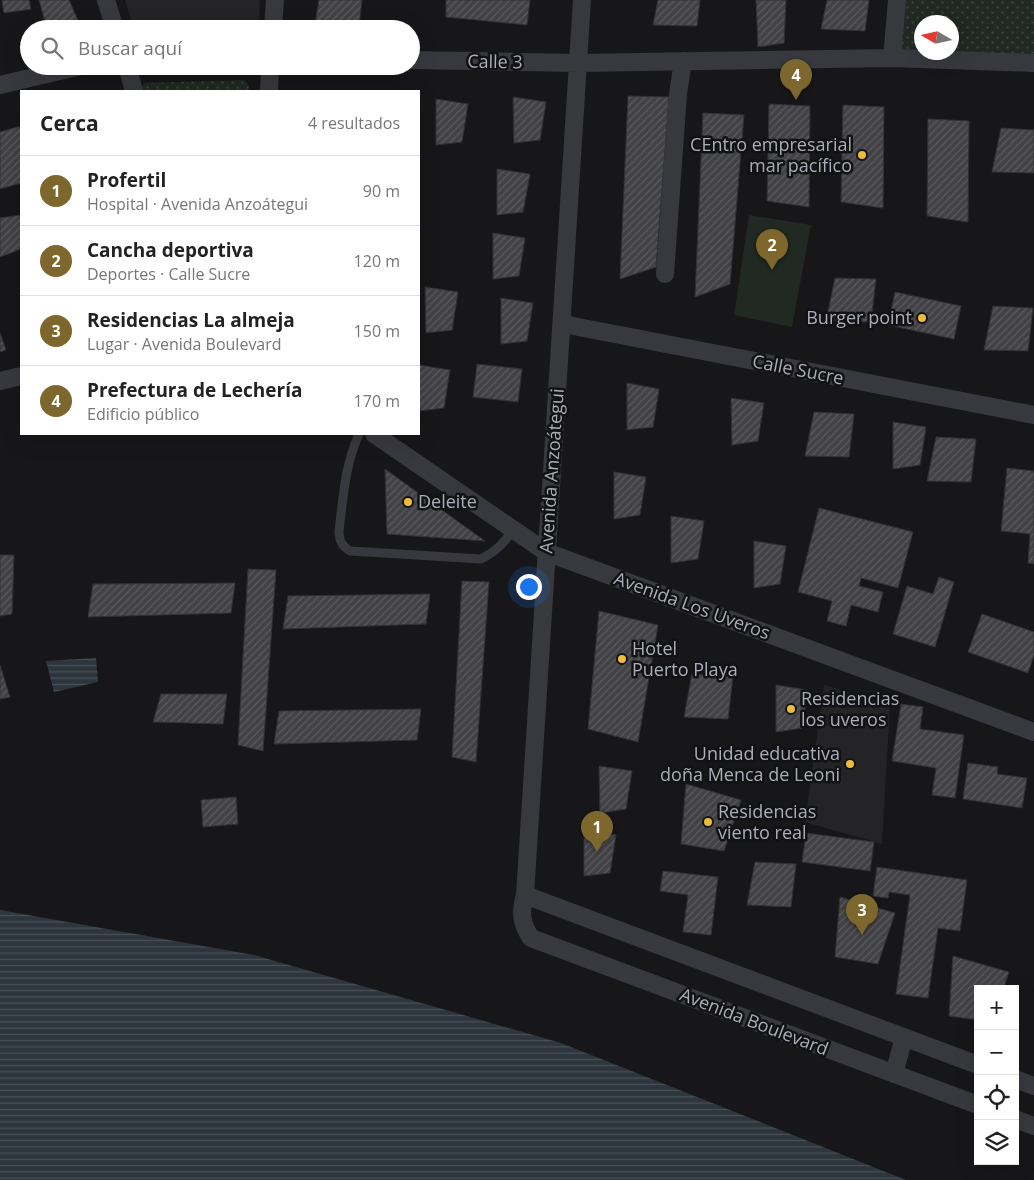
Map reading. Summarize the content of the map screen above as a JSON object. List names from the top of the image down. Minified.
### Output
{"streets":{"street":["Calle 3","Calle Sucre","Avenida Anzoátegui","Avenida Los Uveros","Avenida Boulevard"]},"crossings":[["Calle 3","Avenida Anzoátegui"],["Calle Sucre","Avenida Anzoátegui"],["Avenida Anzoátegui","Avenida Los Uveros"],["Avenida Anzoátegui","Avenida Boulevard"]],"places":["CEntro empresarial mar pacífico","Burger point","Deleite","Hotel Puerto Playa","Residencias los uveros","Unidad educativa doña Menca de Leoni","Residencias viento real"],"north":"left","page":{"search":"Buscar aquí","pins":["4","2","1","3"],"heading":["Cerca","4 resultados"],"list":[{"mark":"1","name":"Profertil","note":"Hospital · Avenida Anzoátegui","value":"90 m"},{"mark":"2","name":"Cancha deportiva","note":"Deportes · Calle Sucre","value":"120 m"},{"mark":"3","name":"Residencias La almeja","note":"Lugar · Avenida Boulevard","value":"150 m"},{"mark":"4","name":"Prefectura de Lechería","note":"Edificio público","value":"170 m"}],"map_buttons":["+","−"]}}
